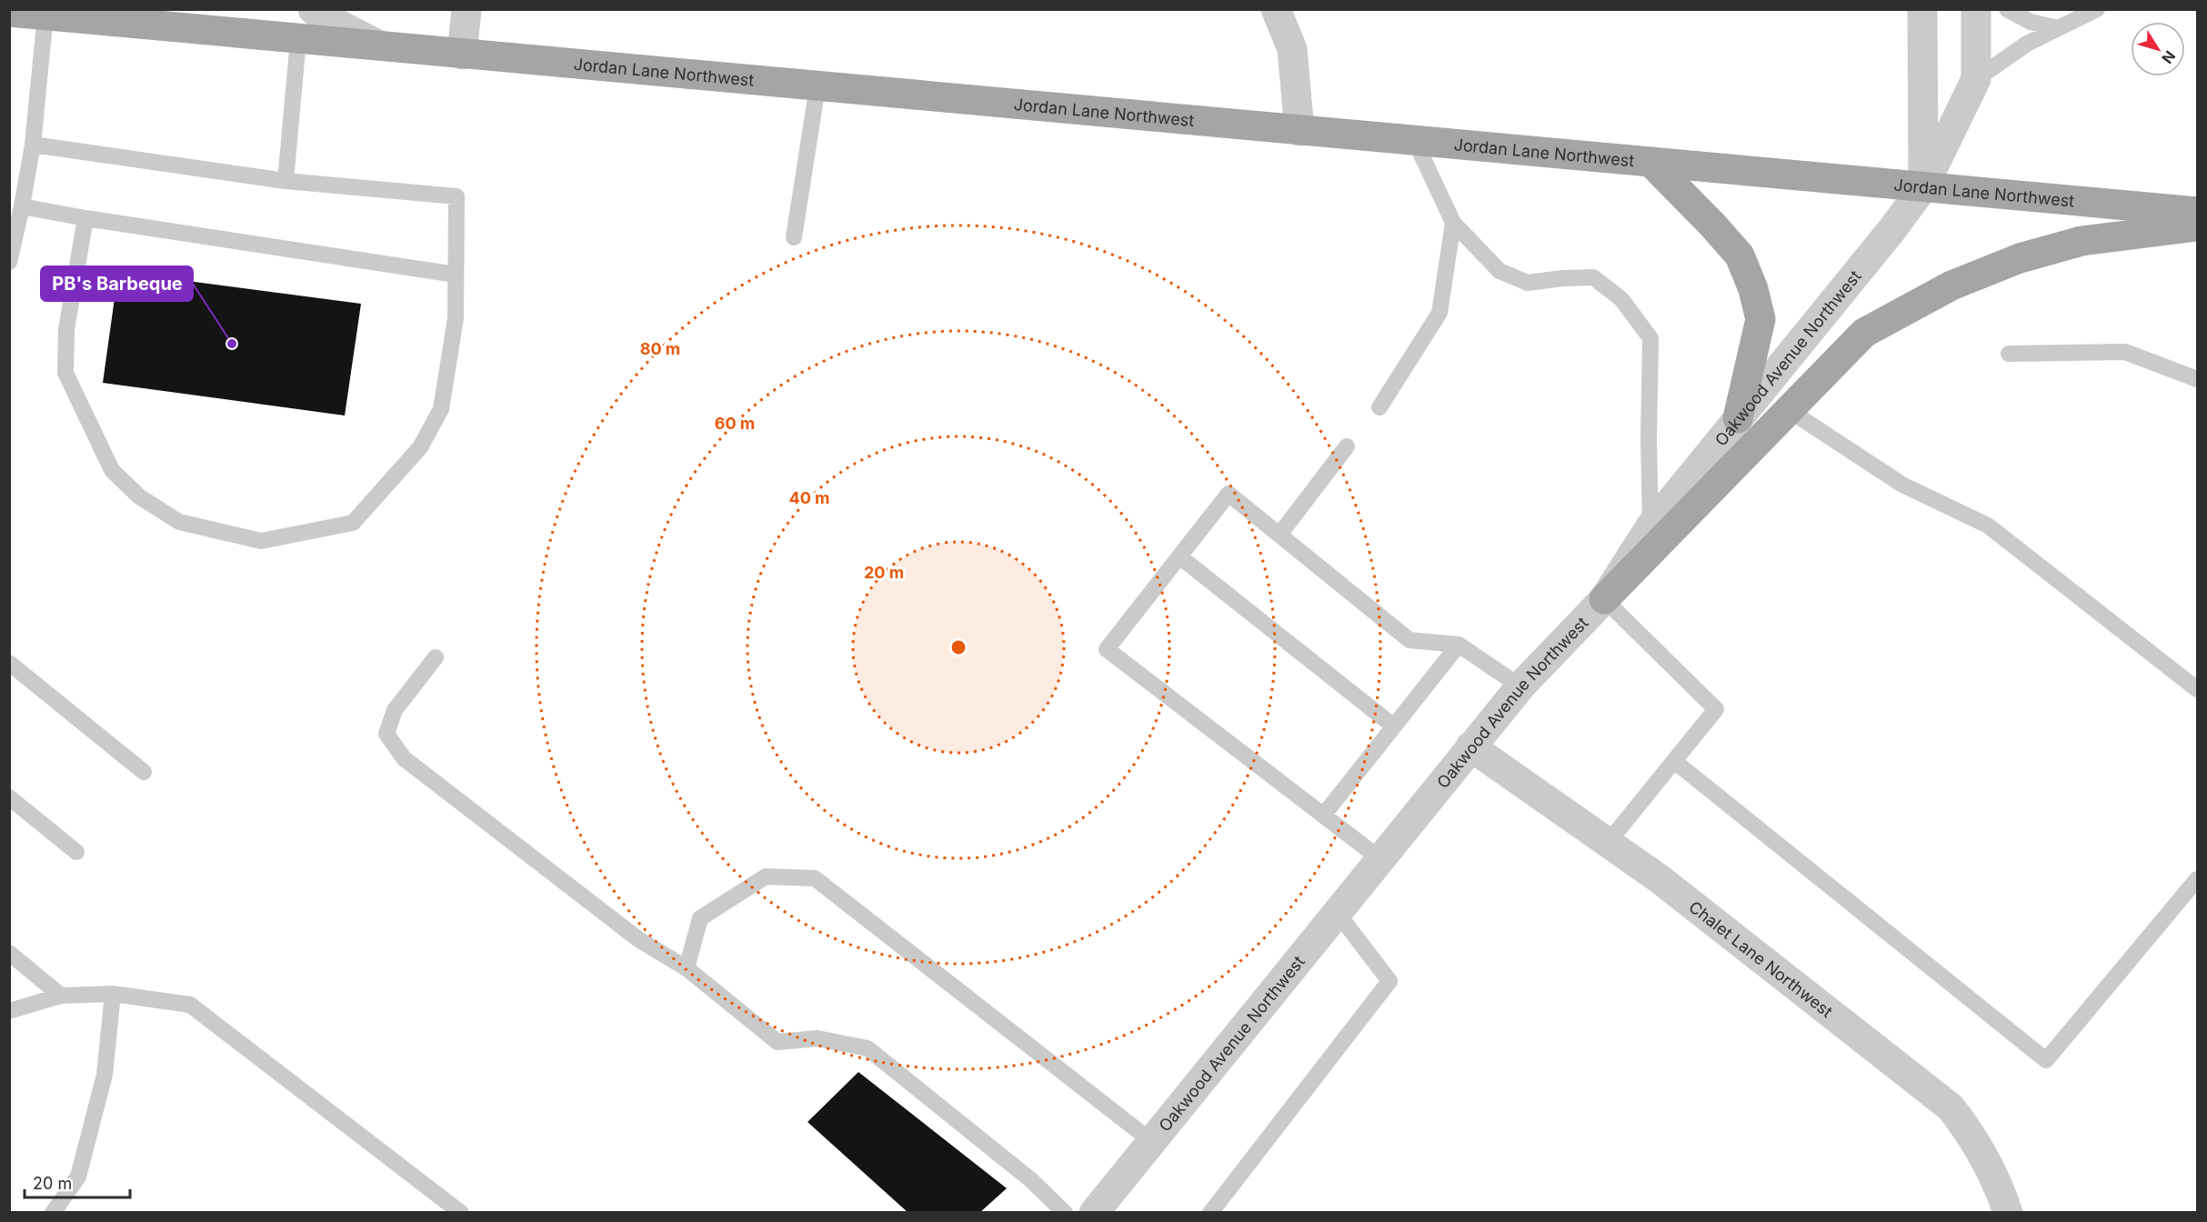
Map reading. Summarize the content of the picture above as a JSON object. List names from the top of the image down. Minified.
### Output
{"streets":{"main road":["Jordan Lane Northwest"],"street":["Oakwood Avenue Northwest","Chalet Lane Northwest"]},"crossings":[["Jordan Lane Northwest","Oakwood Avenue Northwest"],["Oakwood Avenue Northwest","Chalet Lane Northwest"]],"places":["PB's Barbeque"],"scale_bar":"20 m","north":"bottom right","rings":["80 m","60 m","40 m","20 m"]}
